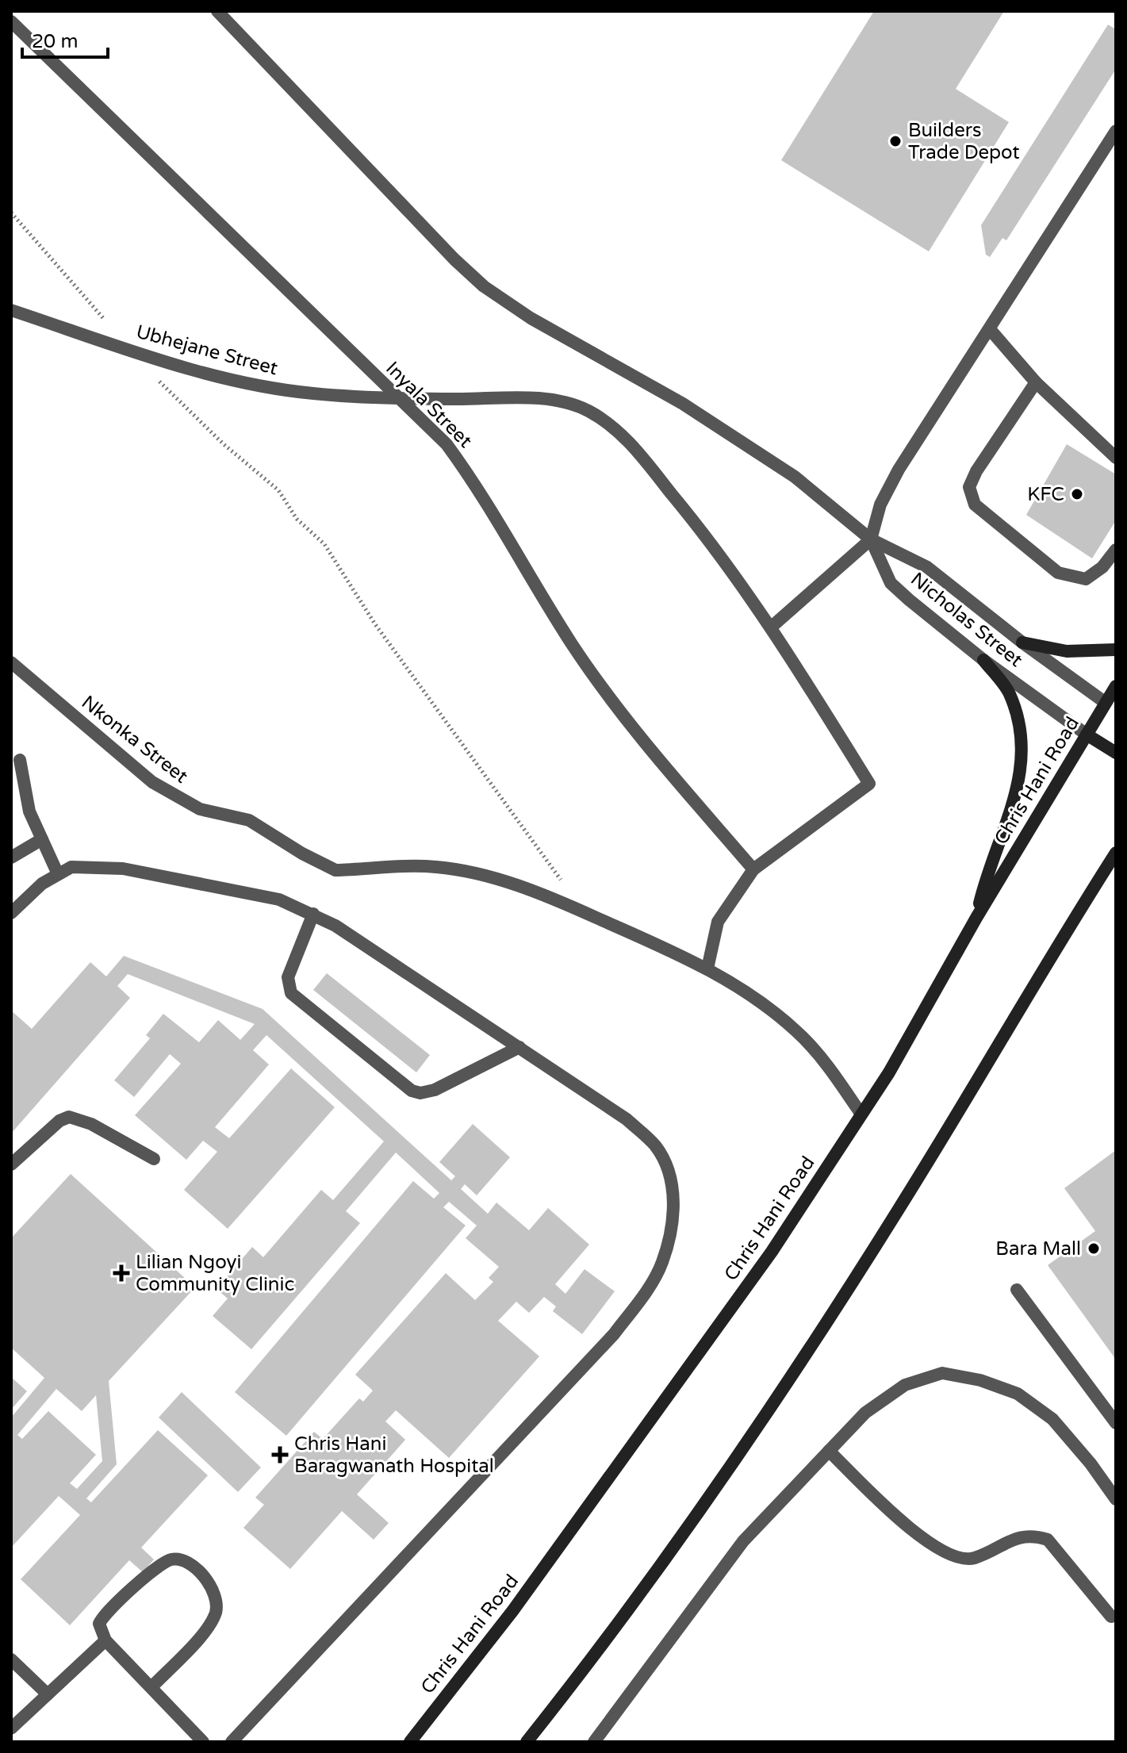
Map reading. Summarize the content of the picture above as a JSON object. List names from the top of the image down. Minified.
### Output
{"streets":{"main road":["Nicholas Street","Chris Hani Road"],"street":["Ubhejane Street","Inyala Street","Nkonka Street"]},"crossings":[["Ubhejane Street","Inyala Street"],["Nicholas Street","Chris Hani Road"],["Nkonka Street","Chris Hani Road"]],"places":{"other":["Builders Trade Depot","KFC","Bara Mall"],"health":["Lilian Ngoyi Community Clinic","Chris Hani Baragwanath Hospital"]},"scale_bar":"20 m"}
